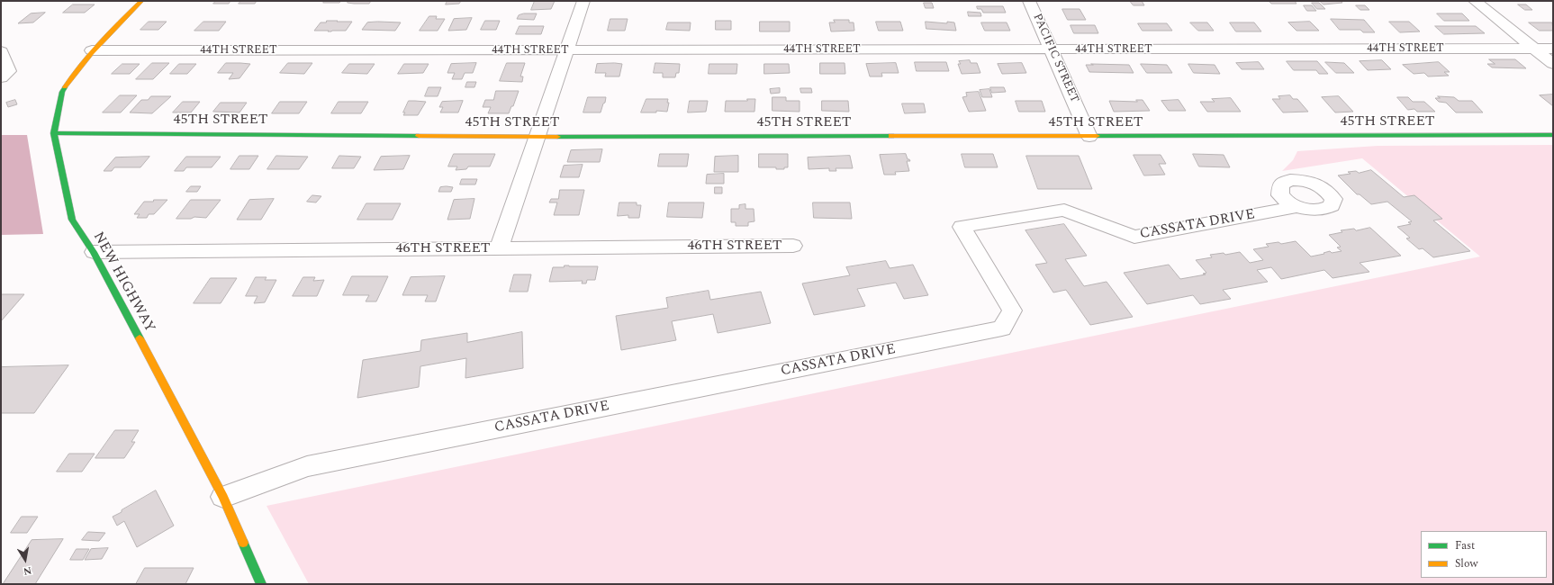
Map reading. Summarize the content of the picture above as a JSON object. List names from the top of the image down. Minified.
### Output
{"streets":{"street":["44TH STREET","PACIFIC STREET","45TH STREET","CASSATA DRIVE","46TH STREET","NEW HIGHWAY"]},"crossings":[["44TH STREET","PACIFIC STREET"],["44TH STREET","NEW HIGHWAY"],["PACIFIC STREET","45TH STREET"],["45TH STREET","NEW HIGHWAY"],["CASSATA DRIVE","NEW HIGHWAY"],["46TH STREET","NEW HIGHWAY"]],"legend":["Fast","Slow"],"north":"bottom"}
